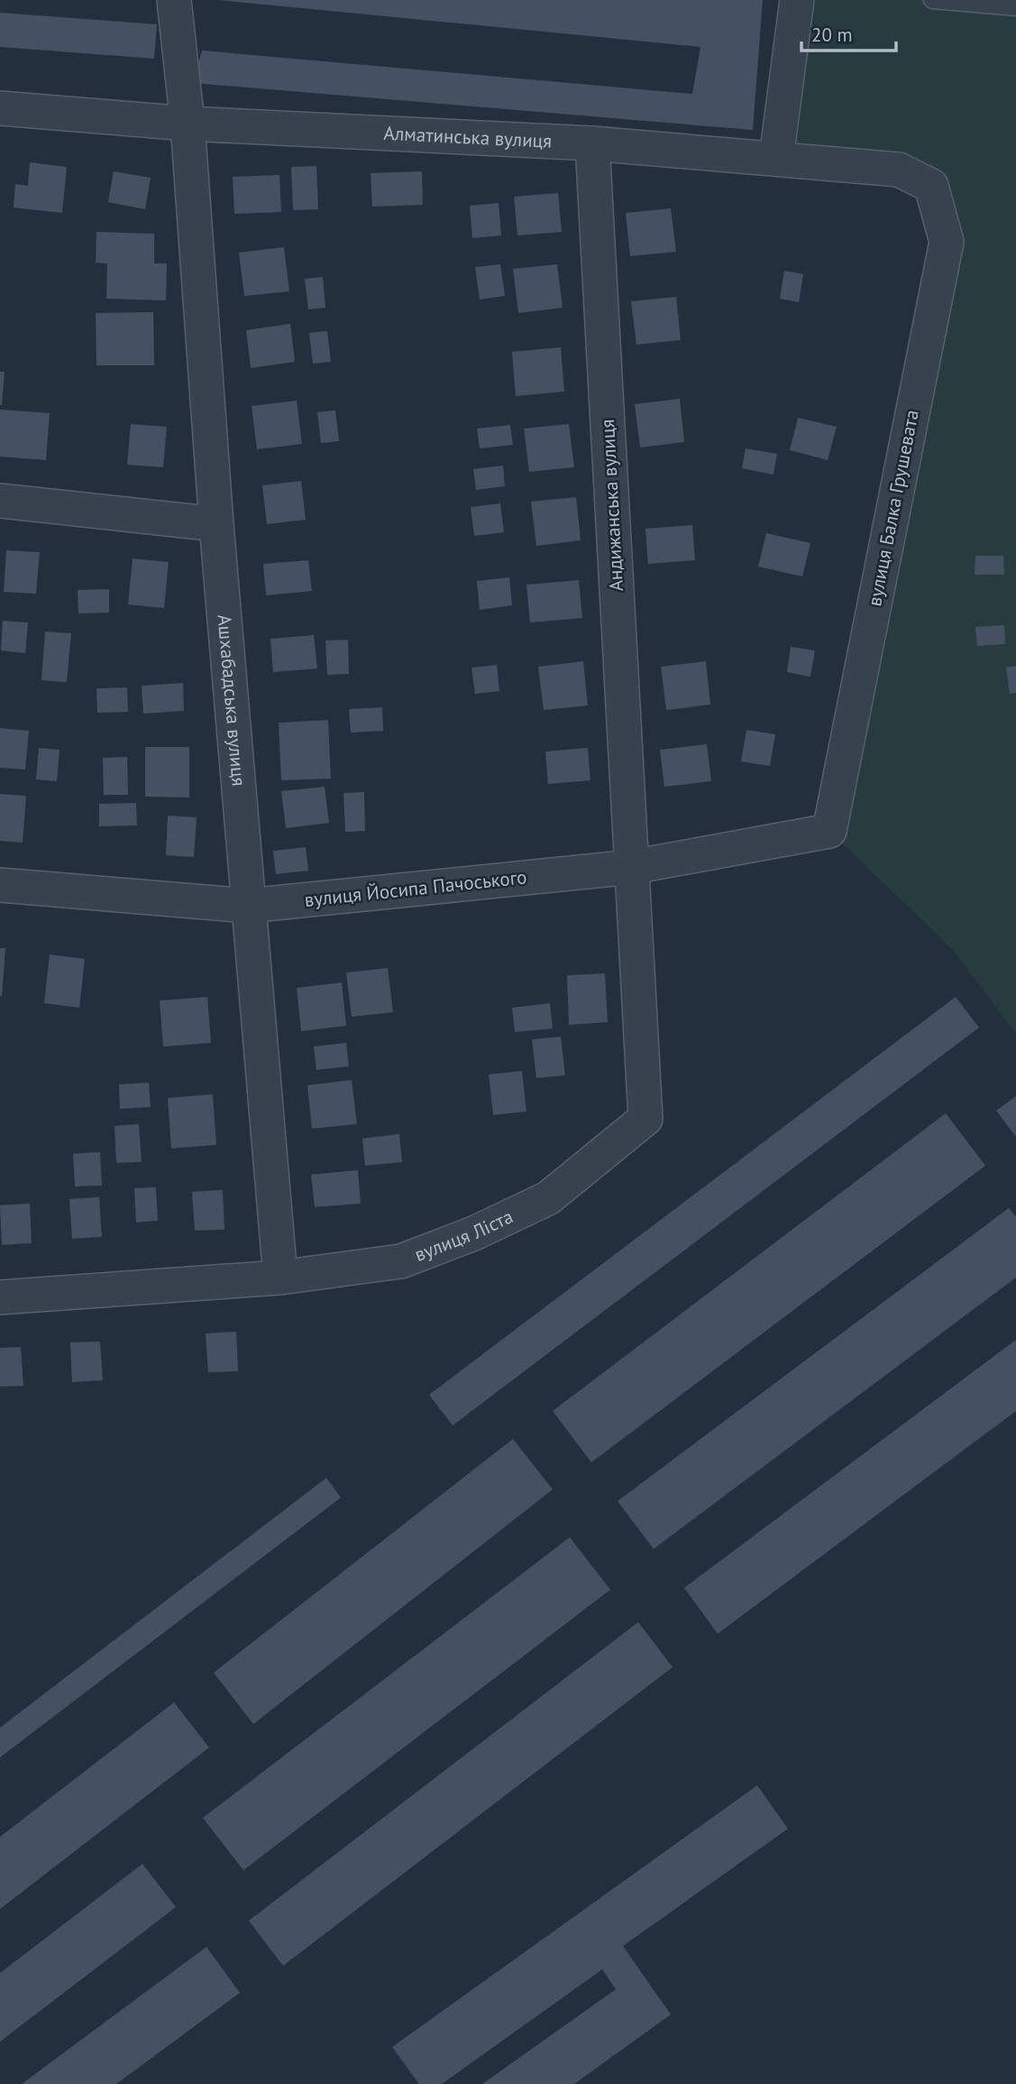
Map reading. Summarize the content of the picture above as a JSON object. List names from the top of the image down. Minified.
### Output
{"streets":{"street":["Алматинська вулиця","Андижанська вулиця","вулиця Балка Грушевата","Ашхабадська вулиця","вулиця Йосипа Пачоського","вулиця Ліста"]},"crossings":[["Алматинська вулиця","Андижанська вулиця"],["Алматинська вулиця","вулиця Балка Грушевата"],["Алматинська вулиця","Ашхабадська вулиця"],["Андижанська вулиця","вулиця Йосипа Пачоського"],["Андижанська вулиця","вулиця Ліста"],["вулиця Балка Грушевата","вулиця Йосипа Пачоського"],["Ашхабадська вулиця","вулиця Йосипа Пачоського"],["Ашхабадська вулиця","вулиця Ліста"],["вулиця Йосипа Пачоського","вулиця Ліста"]],"scale_bar":"20 m"}
